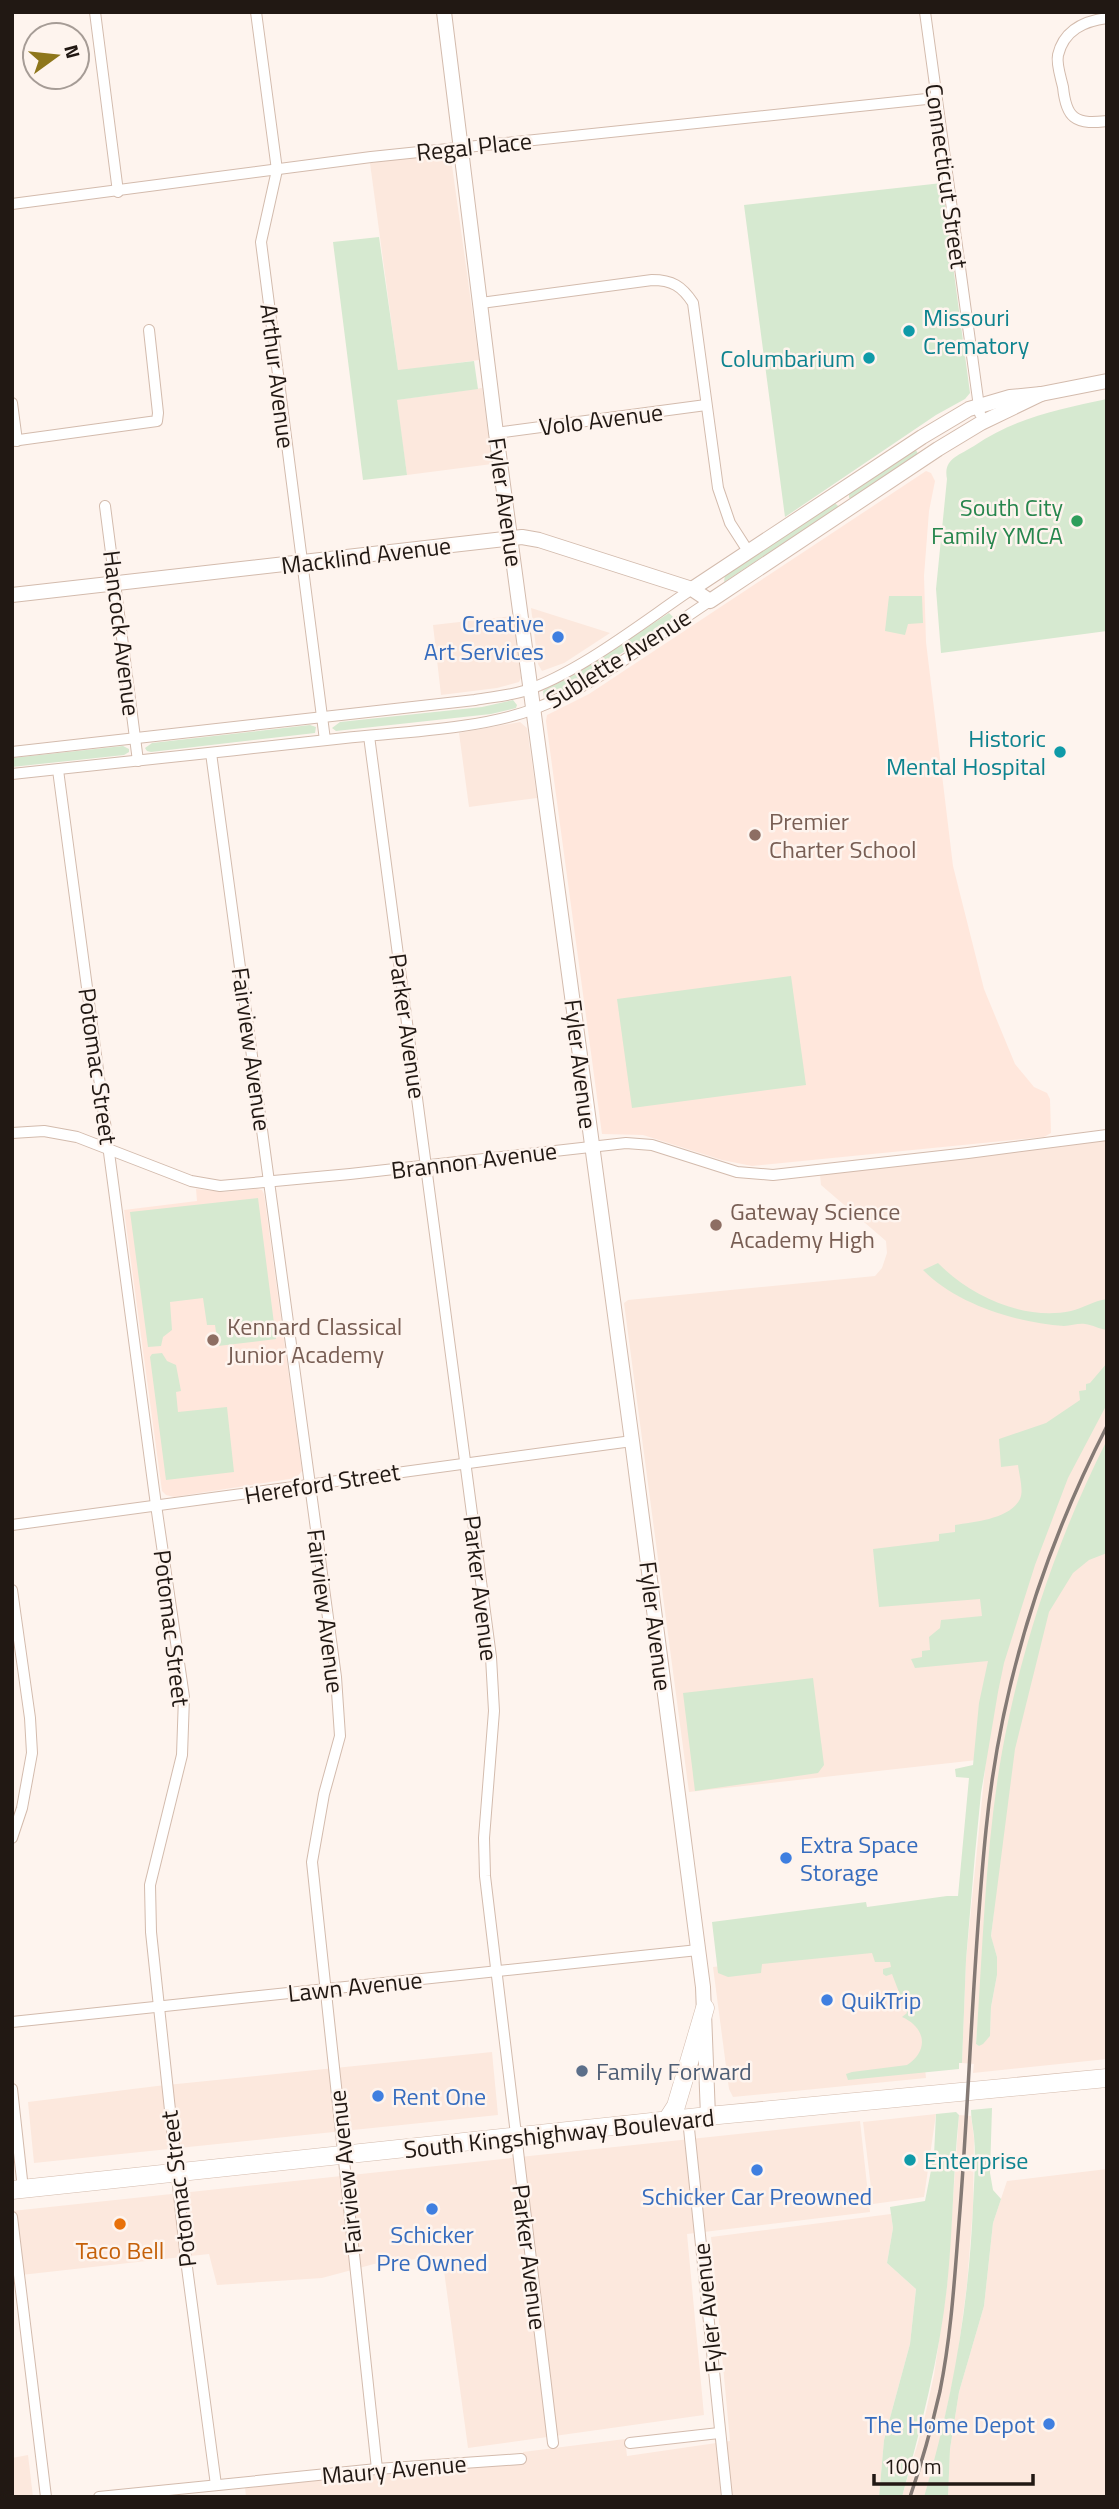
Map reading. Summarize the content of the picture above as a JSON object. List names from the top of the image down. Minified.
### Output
{"streets":{"main road":["South Kingshighway Boulevard"],"street":["Regal Place","Connecticut Street","Arthur Avenue","Volo Avenue","Fyler Avenue","Macklind Avenue","Hancock Avenue","Sublette Avenue","Parker Avenue","Fairview Avenue","Potomac Street","Brannon Avenue","Hereford Street","Lawn Avenue","Maury Avenue"]},"crossings":[["Regal Place","Connecticut Street"],["Regal Place","Arthur Avenue"],["Regal Place","Fyler Avenue"],["Connecticut Street","Sublette Avenue"],["Arthur Avenue","Macklind Avenue"],["Arthur Avenue","Sublette Avenue"],["Volo Avenue","Fyler Avenue"],["Fyler Avenue","Macklind Avenue"],["Fyler Avenue","Sublette Avenue"],["Fyler Avenue","Brannon Avenue"],["Fyler Avenue","Hereford Street"],["Fyler Avenue","Lawn Avenue"],["Fyler Avenue","South Kingshighway Boulevard"],["Macklind Avenue","Hancock Avenue"],["Macklind Avenue","Sublette Avenue"],["Hancock Avenue","Sublette Avenue"],["Sublette Avenue","Parker Avenue"],["Sublette Avenue","Fairview Avenue"],["Sublette Avenue","Potomac Street"],["Parker Avenue","Brannon Avenue"],["Parker Avenue","Hereford Street"],["Parker Avenue","Lawn Avenue"],["Parker Avenue","South Kingshighway Boulevard"],["Fairview Avenue","Brannon Avenue"],["Fairview Avenue","Hereford Street"],["Fairview Avenue","Lawn Avenue"],["Fairview Avenue","South Kingshighway Boulevard"],["Fairview Avenue","Maury Avenue"],["Potomac Street","Brannon Avenue"],["Potomac Street","Hereford Street"],["Potomac Street","Lawn Avenue"],["Potomac Street","South Kingshighway Boulevard"],["Potomac Street","Maury Avenue"]],"places":["Missouri Crematory","Columbarium","South City Family YMCA","Creative Art Services","Historic Mental Hospital","Premier Charter School","Gateway Science Academy High","Kennard Classical Junior Academy","Extra Space Storage","QuikTrip","Family Forward","Rent One","Enterprise","Schicker Car Preowned","Schicker Pre Owned","Taco Bell","The Home Depot"],"scale_bar":"100 m","north":"right"}
